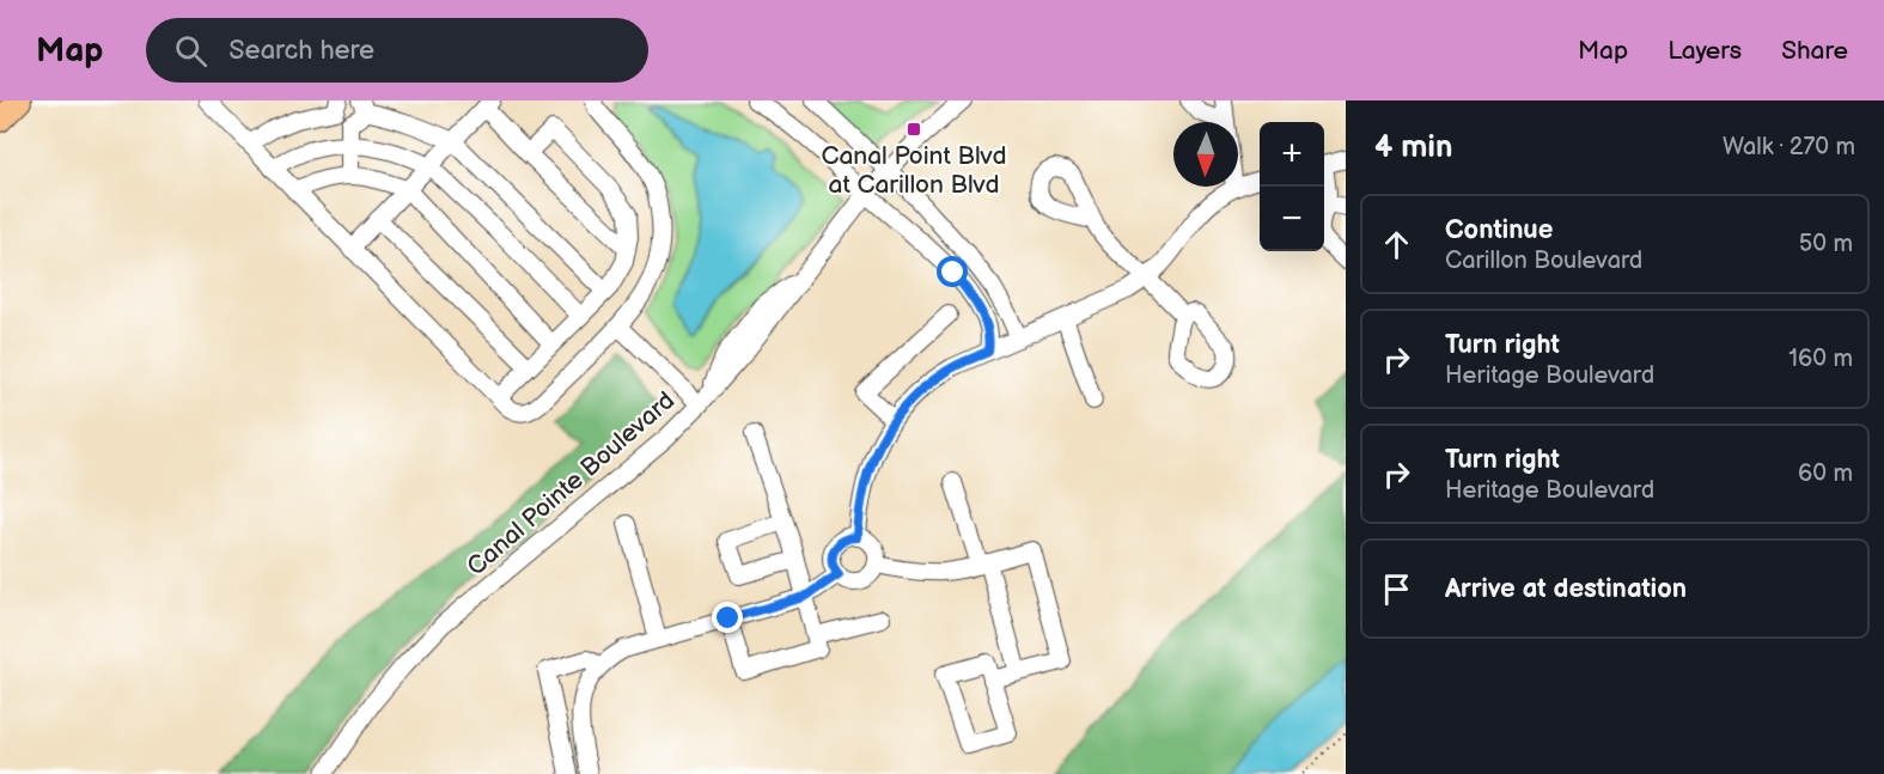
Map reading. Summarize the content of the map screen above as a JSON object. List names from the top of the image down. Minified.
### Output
{"streets":{"street":["Canal Pointe Boulevard"]},"places":{"transit":["Canal Point Blvd at Carillon Blvd"]},"north":"bottom","page":{"header":"Map","search":"Search here","nav":["Map","Layers","Share"],"heading":["4 min","Walk · 270 m"],"map_buttons":["+","−"],"list":[["Continue","Carillon Boulevard","50 m"],["Turn right","Heritage Boulevard","160 m"],["Turn right","Heritage Boulevard","60 m"],"Arrive at destination"]}}
